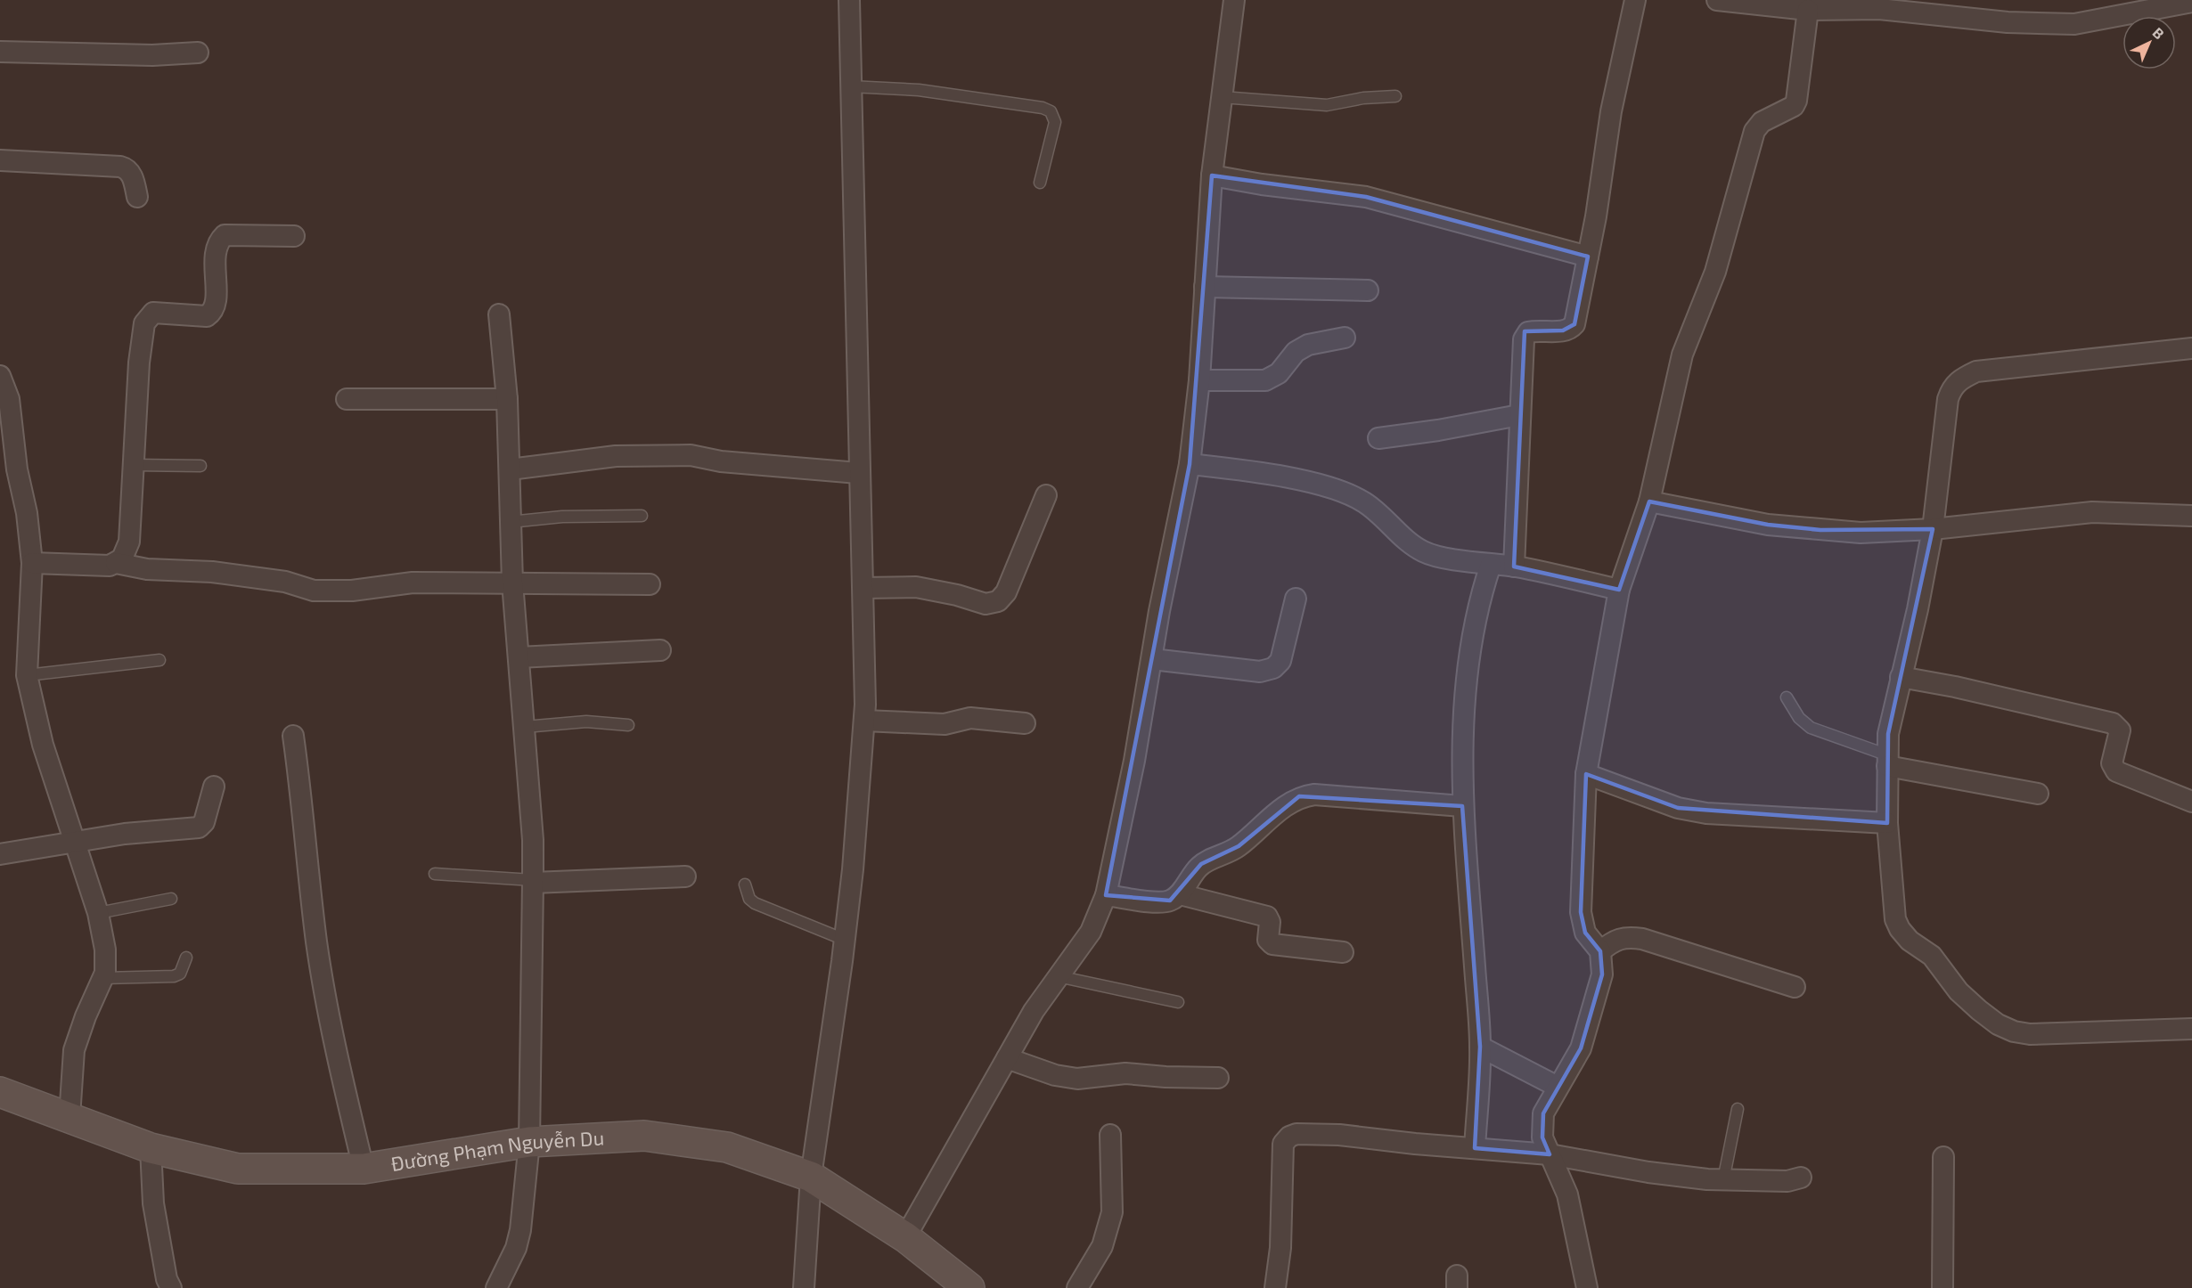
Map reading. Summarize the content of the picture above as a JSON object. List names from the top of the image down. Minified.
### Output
{"streets":{"main road":["Đường Phạm Nguyễn Du"]},"north":"top right"}
